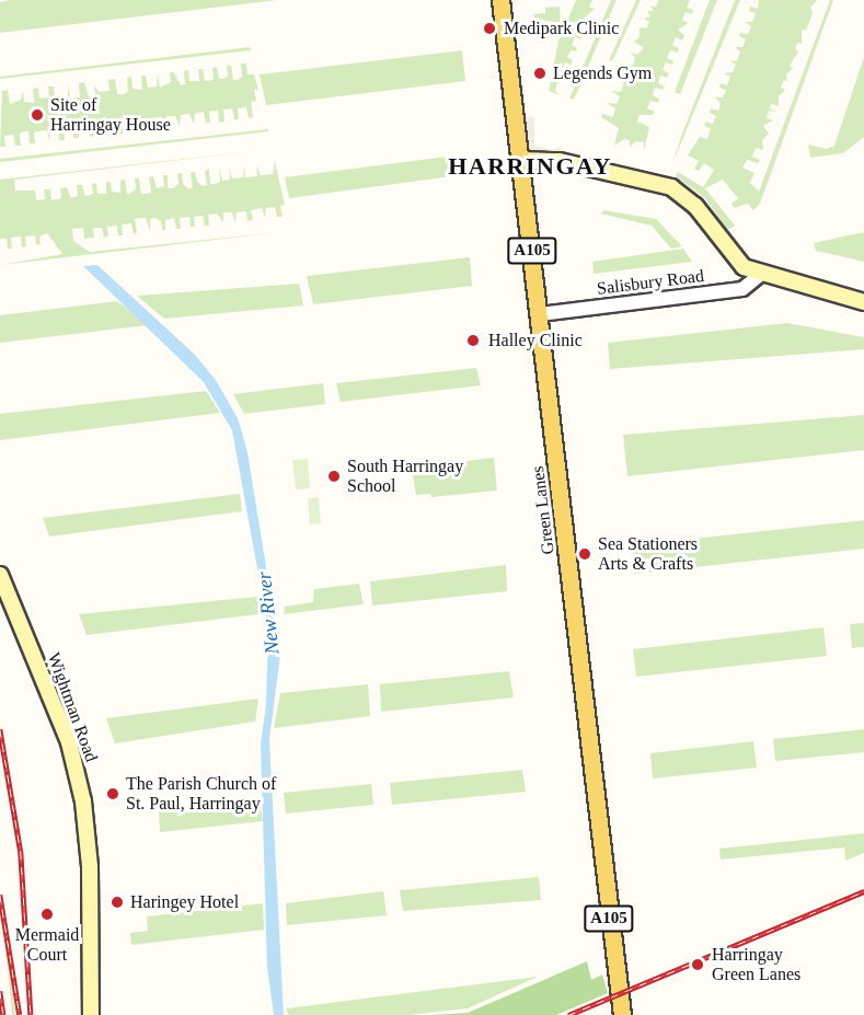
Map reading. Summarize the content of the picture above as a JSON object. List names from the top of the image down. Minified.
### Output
{"streets":{"main road":["A105","Green Lanes","Wightman Road"],"street":["Salisbury Road"]},"crossings":[["Salisbury Road","Green Lanes"]],"districts":["HARRINGAY"],"water":["New River"],"places":["Medipark Clinic","Legends Gym","Site of Harringay House","Halley Clinic","South Harringay School","Sea Stationers Arts & Crafts","The Parish Church of St. Paul, Harringay","Haringey Hotel","Mermaid Court","Harringay Green Lanes"]}
